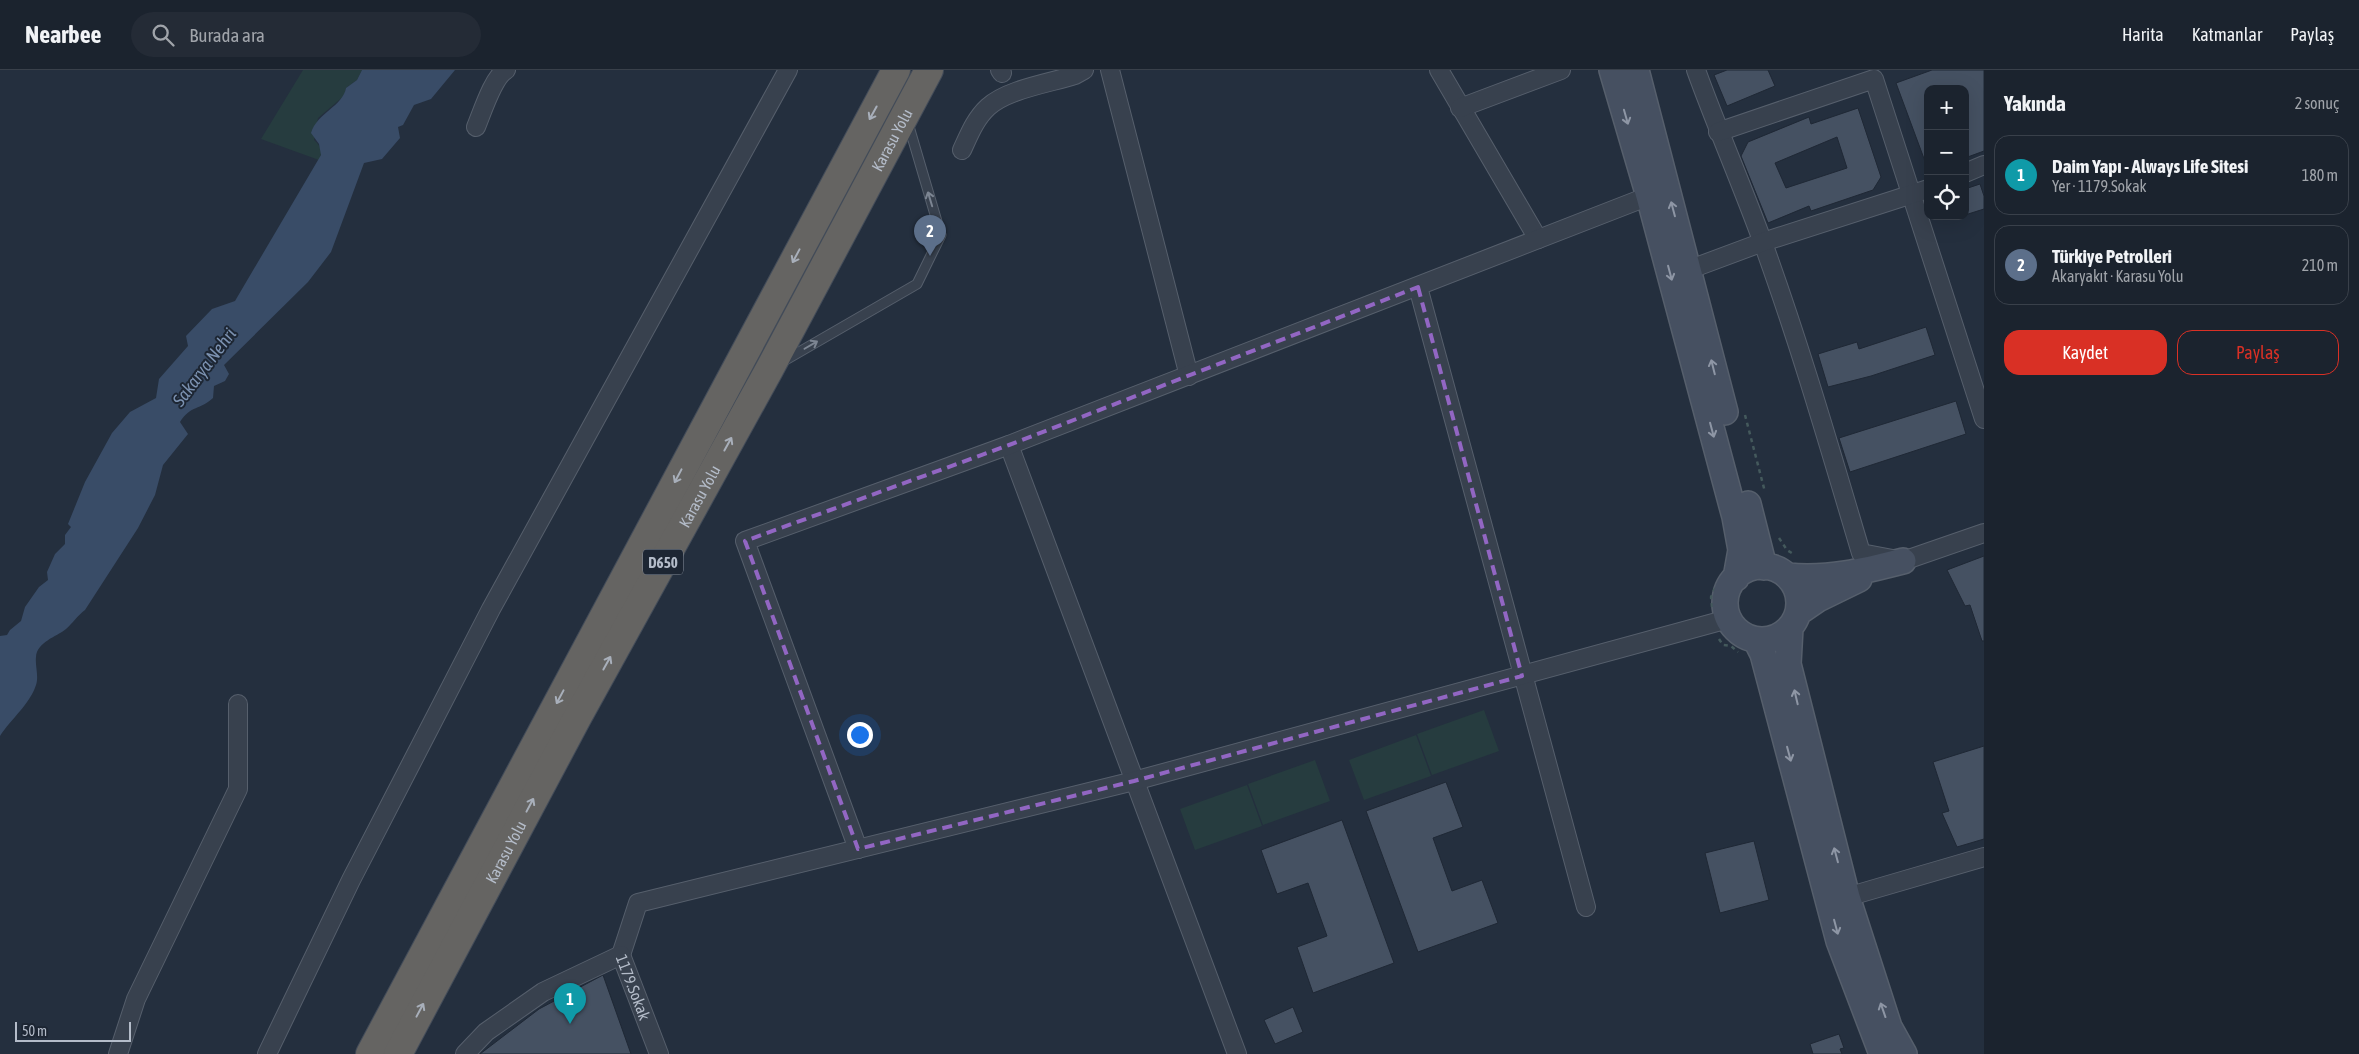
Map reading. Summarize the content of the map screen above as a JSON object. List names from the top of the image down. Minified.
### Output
{"streets":{"highway":["Karasu Yolu","D650"],"street":["1179.Sokak"]},"water":["Sakarya Nehri"],"scale_bar":"50 m","page":{"header":"Nearbee","search":"Burada ara","nav":["Harita","Katmanlar","Paylaş"],"heading":["Yakında","2 sonuç"],"map_buttons":["+","−"],"list":[{"mark":"1","name":"Daim Yapı - Always Life Sitesi","note":"Yer · 1179.Sokak","value":"180 m"},{"mark":"2","name":"Türkiye Petrolleri","note":"Akaryakıt · Karasu Yolu","value":"210 m"}],"pins":["2","1"],"buttons":["Kaydet","Paylaş"],"scale":"50 m"}}
